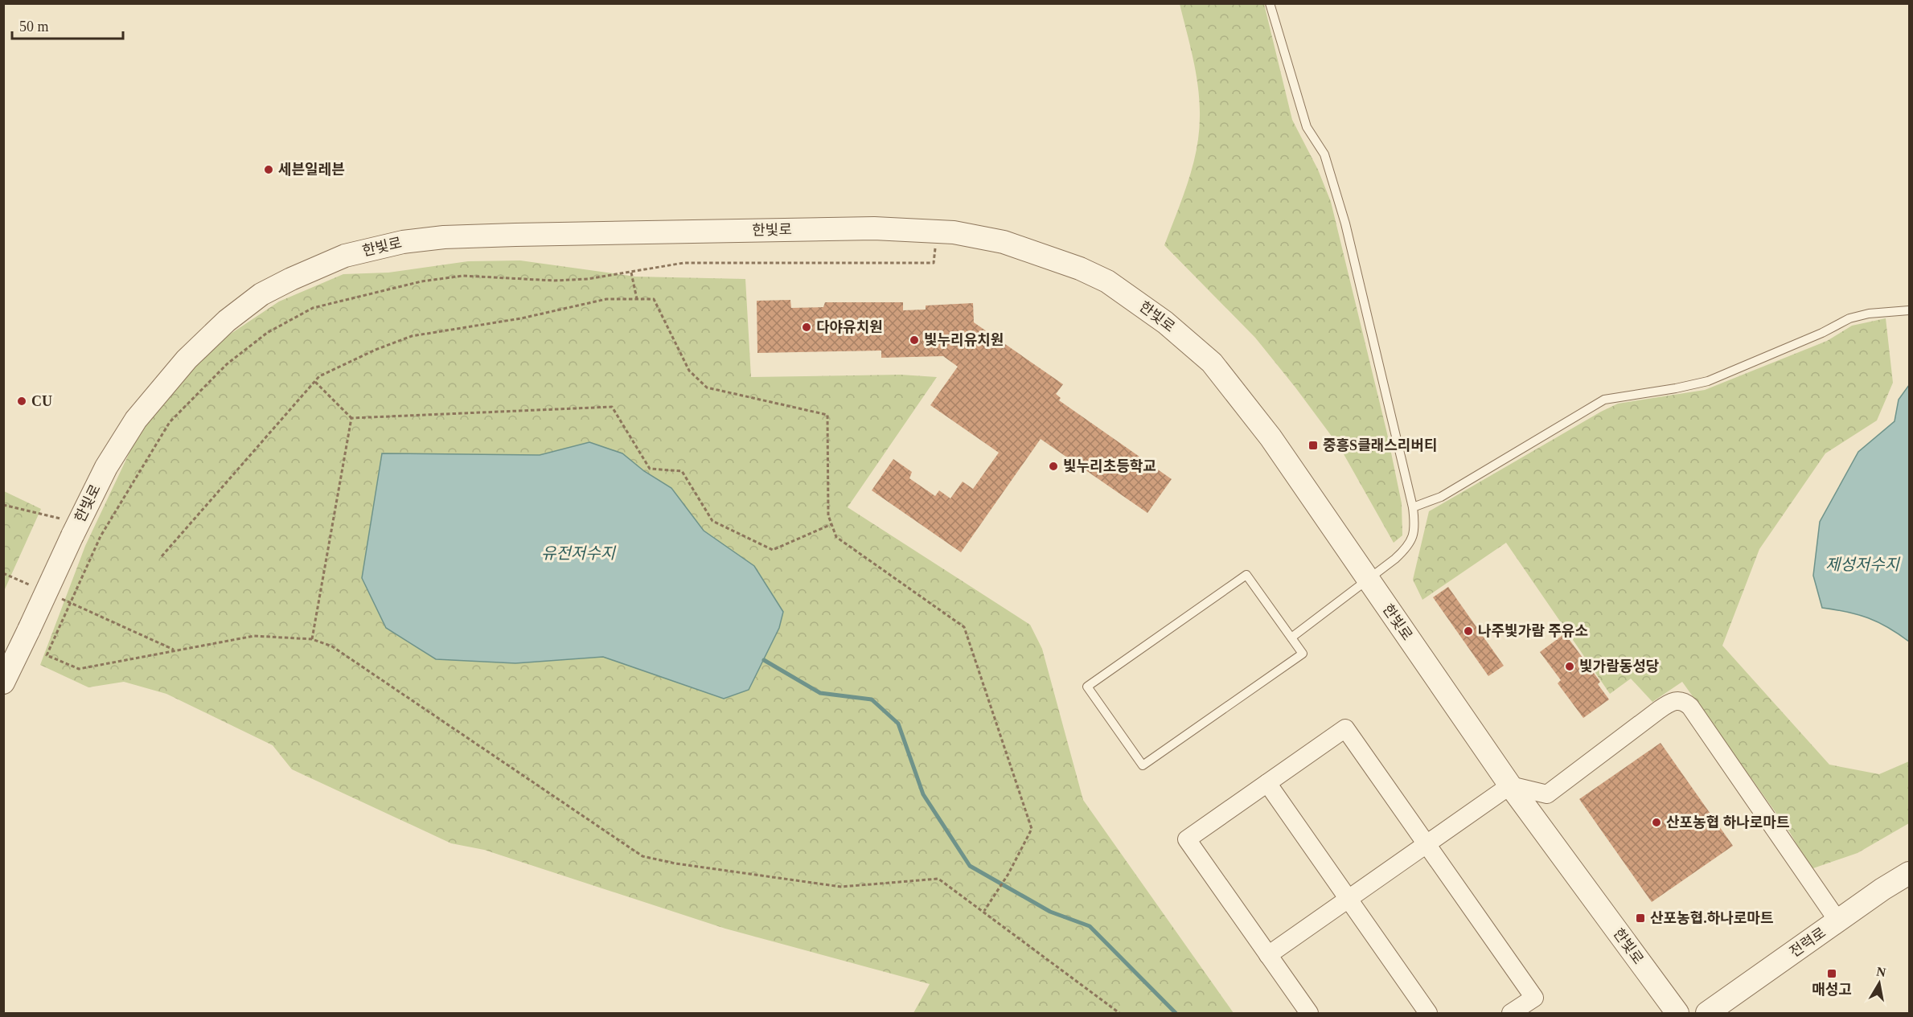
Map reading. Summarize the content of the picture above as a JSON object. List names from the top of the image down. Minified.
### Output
{"streets":{"street":["한빛로","전력로"]},"water":["유전저수지","제성저수지"],"places":{"other":["세븐일레븐","다야유치원","빛누리유치원","CU","빛누리초등학교","나주빛가람 주유소","빛가람동성당","산포농협 하나로마트"],"transit":["중흥S클래스리버티","산포농협.하나로마트","매성고"]},"scale_bar":"50 m","north":"top"}
